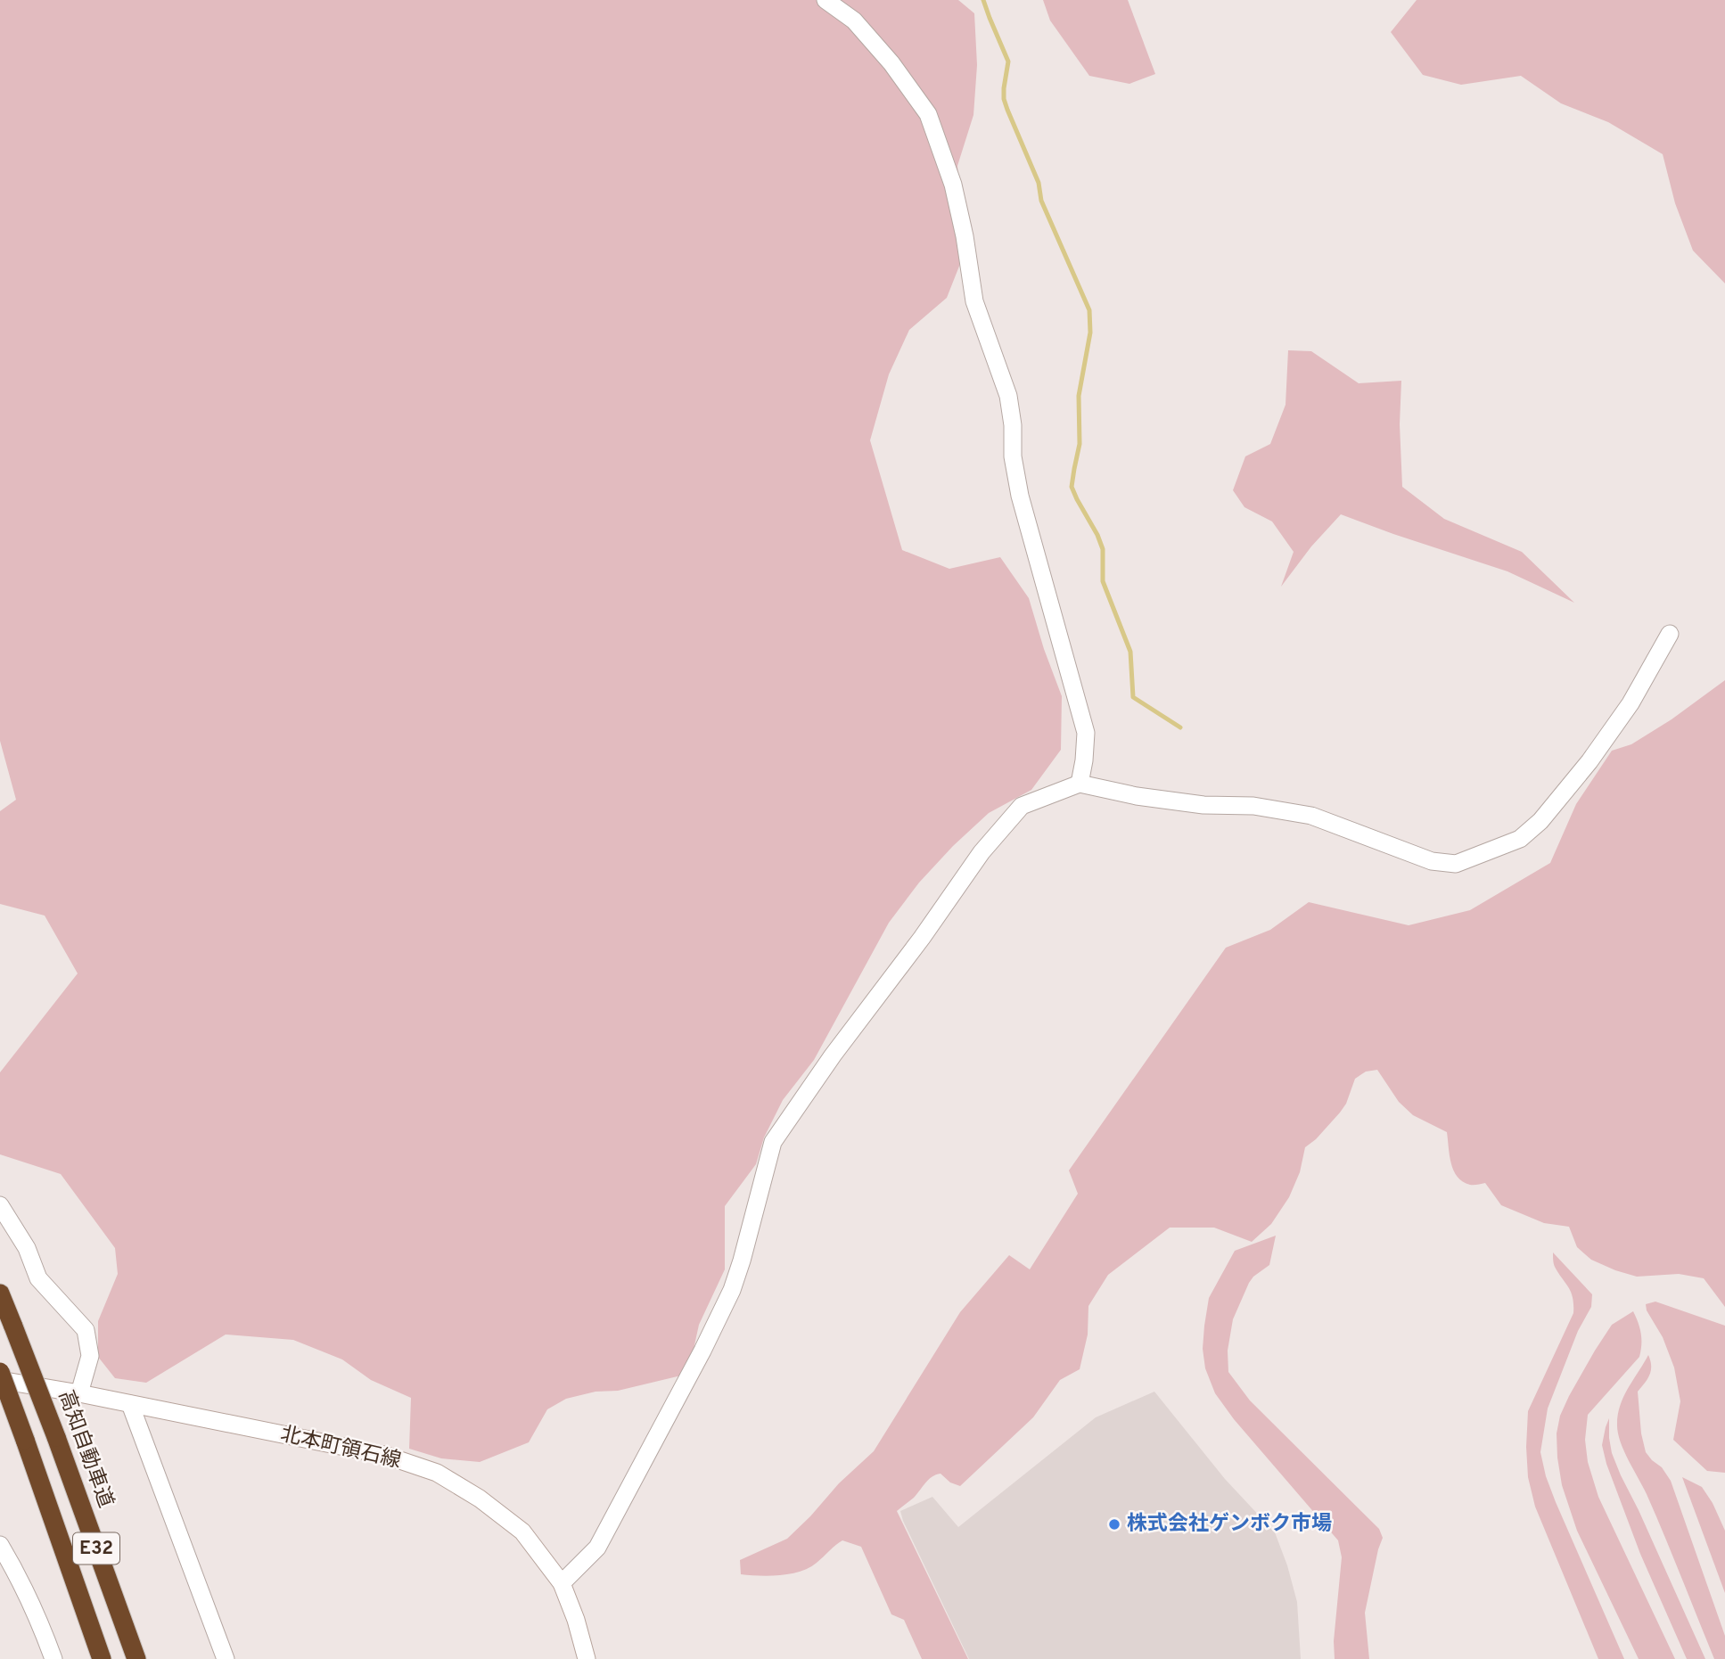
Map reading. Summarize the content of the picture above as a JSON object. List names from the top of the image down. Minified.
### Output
{"streets":{"highway":["高知自動車道","E32"],"street":["北本町領石線"]},"places":["株式会社ゲンボク市場"]}
